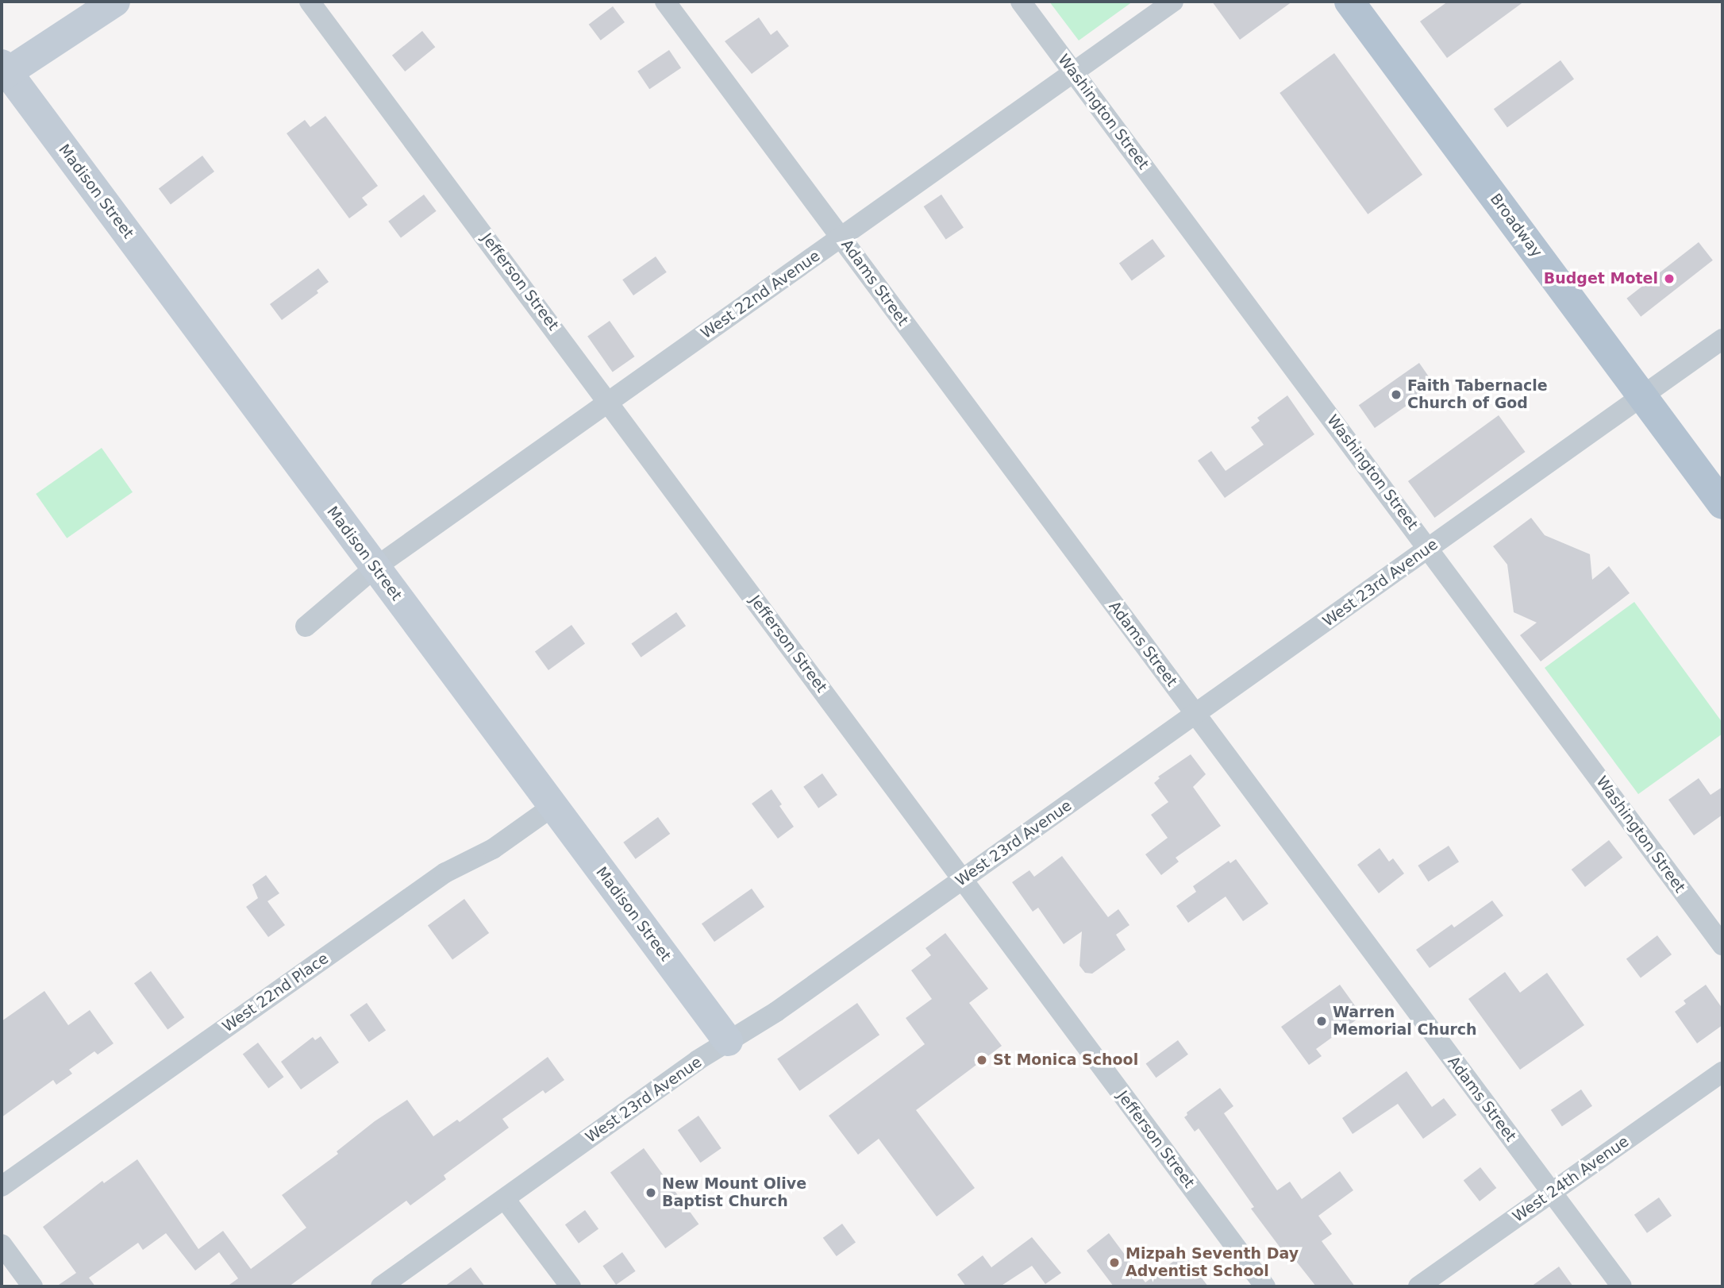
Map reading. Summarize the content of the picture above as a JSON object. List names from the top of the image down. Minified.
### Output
{"streets":{"main road":["Broadway"],"street":["Washington Street","Madison Street","Jefferson Street","Adams Street","West 22nd Avenue","West 23rd Avenue","West 22nd Place","West 24th Avenue"]},"crossings":[["Washington Street","West 22nd Avenue"],["Washington Street","West 23rd Avenue"],["Madison Street","West 22nd Avenue"],["Madison Street","West 23rd Avenue"],["Madison Street","West 22nd Place"],["Broadway","West 23rd Avenue"],["Jefferson Street","West 22nd Avenue"],["Jefferson Street","West 23rd Avenue"],["Adams Street","West 22nd Avenue"],["Adams Street","West 23rd Avenue"],["Adams Street","West 24th Avenue"]],"places":["Budget Motel","Faith Tabernacle Church of God","Warren Memorial Church","St Monica School","New Mount Olive Baptist Church","Mizpah Seventh Day Adventist School"]}
